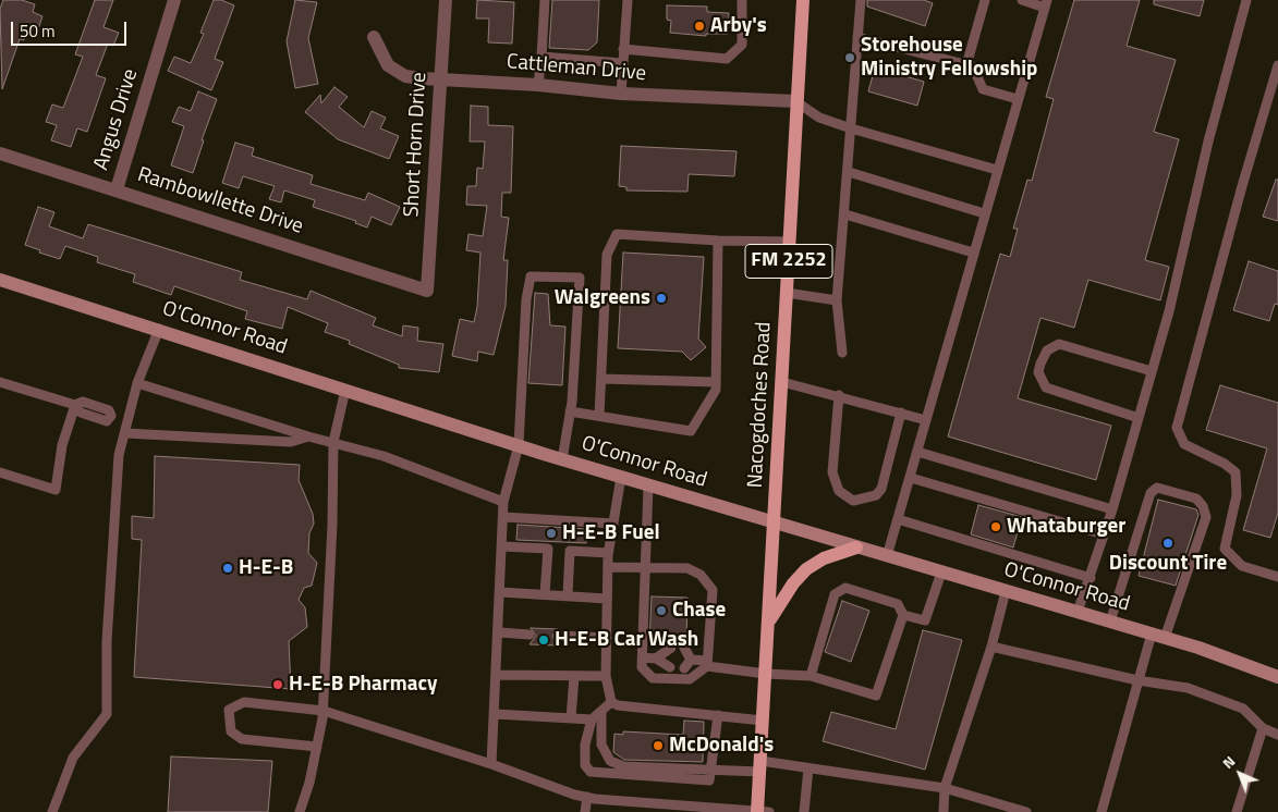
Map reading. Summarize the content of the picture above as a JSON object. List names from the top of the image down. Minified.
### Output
{"streets":{"main road":["FM 2252","O'Connor Road","Nacogdoches Road"],"street":["Cattleman Drive","Angus Drive","Short Horn Drive","Rambowllette Drive"]},"crossings":[["Cattleman Drive","Short Horn Drive"],["Cattleman Drive","Nacogdoches Road"],["Angus Drive","Rambowllette Drive"],["Short Horn Drive","Rambowllette Drive"],["O'Connor Road","Nacogdoches Road"]],"places":["Arby's","Storehouse Ministry Fellowship","Walgreens","Whataburger","H-E-B Fuel","Discount Tire","H-E-B","Chase","H-E-B Car Wash","H-E-B Pharmacy","McDonald's"],"scale_bar":"50 m","north":"top left"}
